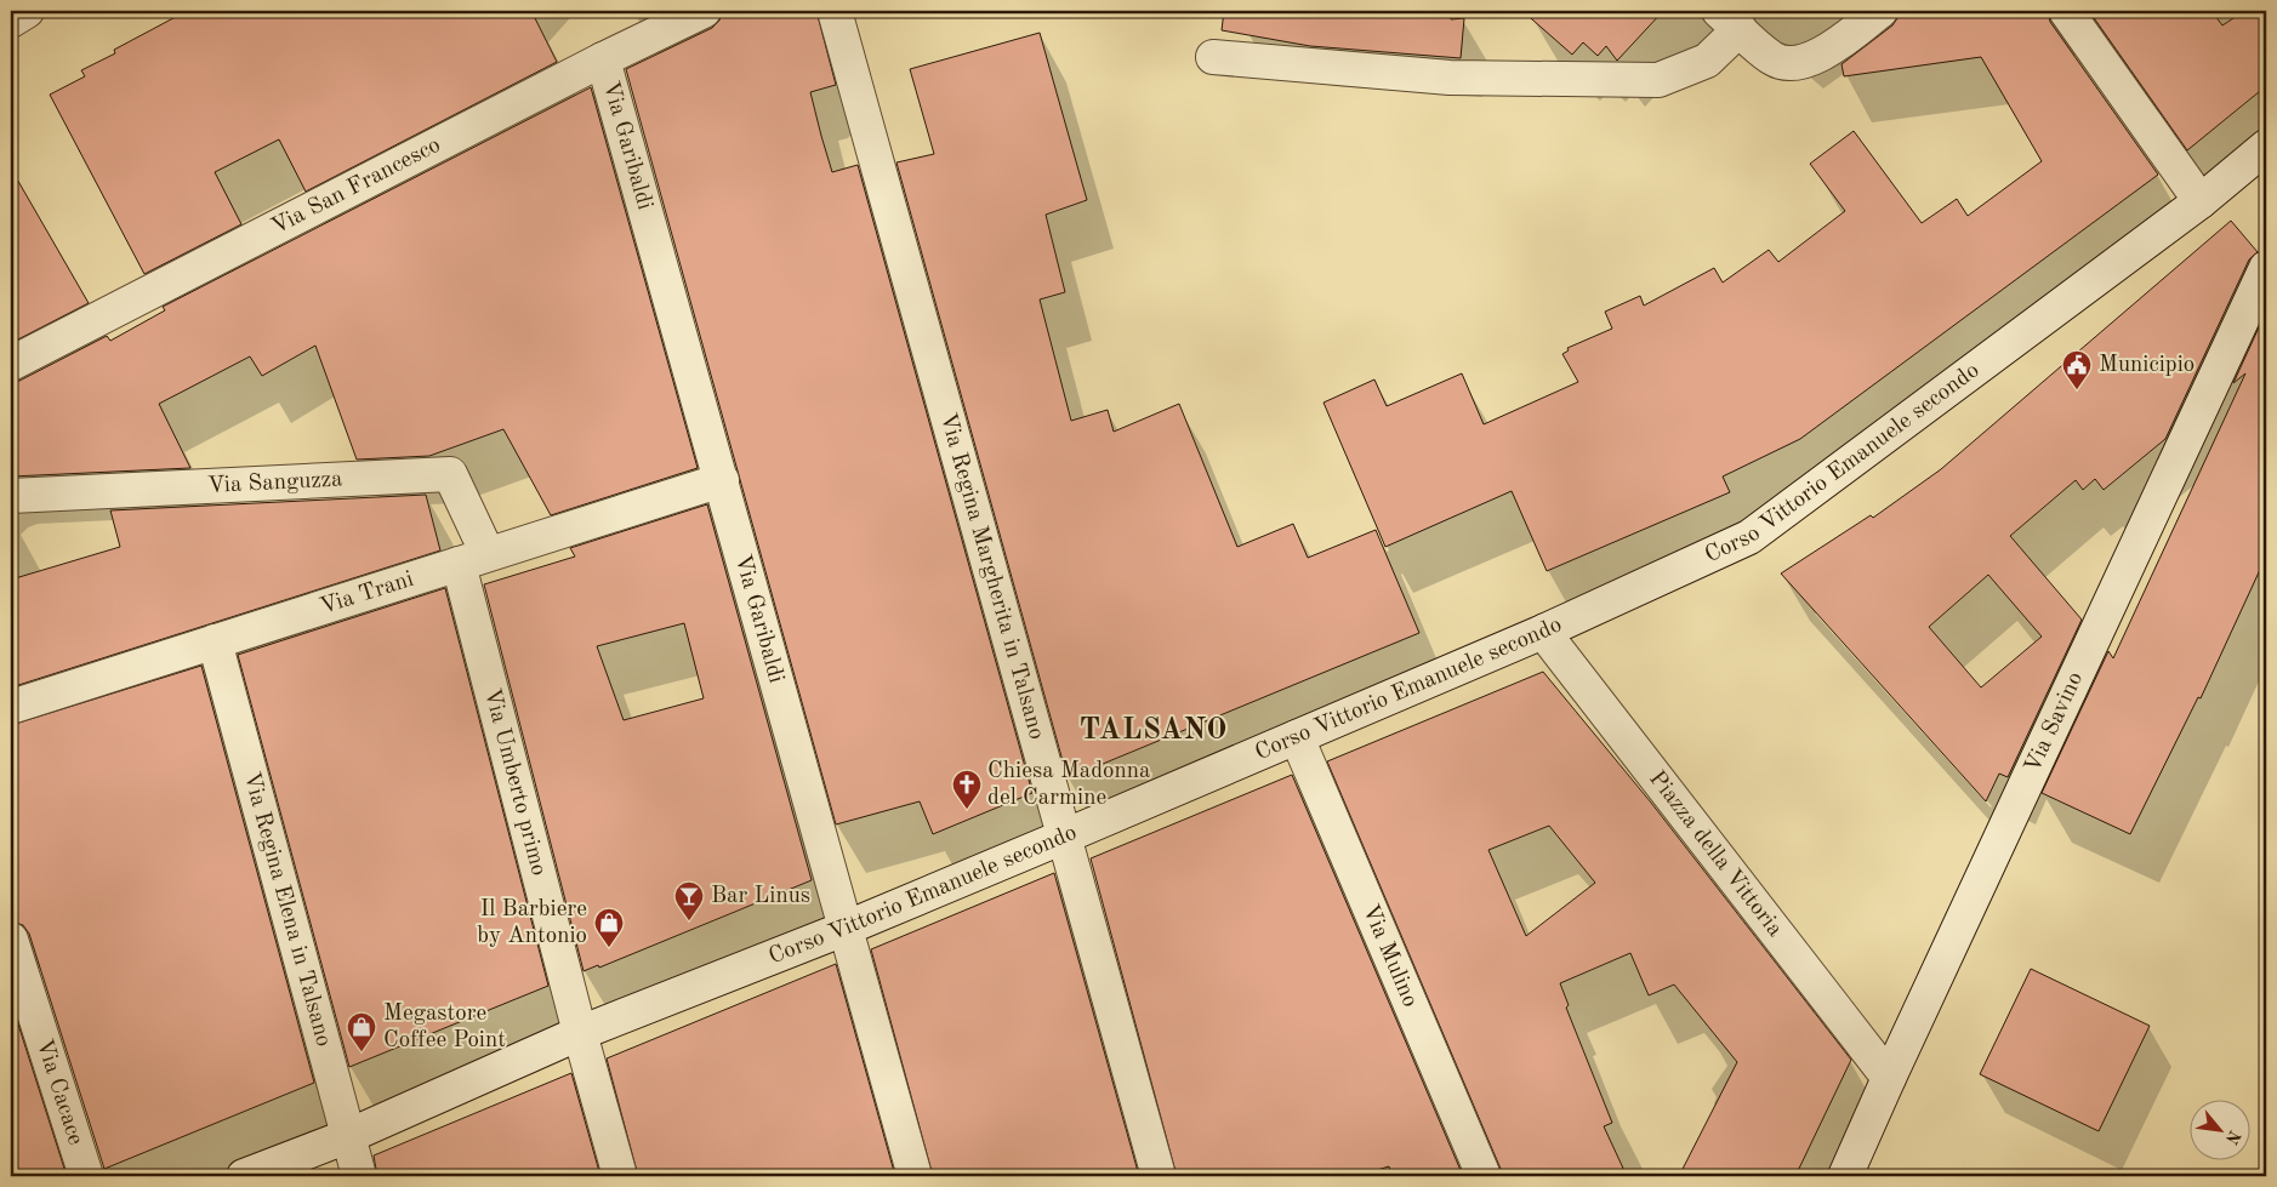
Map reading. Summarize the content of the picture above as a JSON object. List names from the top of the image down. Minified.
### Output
{"streets":{"street":["Via Garibaldi","Via San Francesco","Corso Vittorio Emanuele secondo","Via Sanguzza","Via Regina Margherita in Talsano","Via Trani","Via Savino","Via Umberto primo","Piazza della Vittoria","Via Regina Elena in Talsano","Via Mulino","Via Cacace"]},"crossings":[["Via Garibaldi","Via San Francesco"],["Via Garibaldi","Corso Vittorio Emanuele secondo"],["Via Garibaldi","Via Trani"],["Corso Vittorio Emanuele secondo","Via Regina Margherita in Talsano"],["Corso Vittorio Emanuele secondo","Via Umberto primo"],["Corso Vittorio Emanuele secondo","Piazza della Vittoria"],["Corso Vittorio Emanuele secondo","Via Regina Elena in Talsano"],["Corso Vittorio Emanuele secondo","Via Mulino"],["Via Sanguzza","Via Trani"],["Via Sanguzza","Via Umberto primo"],["Via Trani","Via Umberto primo"],["Via Trani","Via Regina Elena in Talsano"],["Via Savino","Piazza della Vittoria"]],"districts":["TALSANO"],"places":{"public building":["Municipio"],"church":["Chiesa Madonna del Carmine"],"bar":["Bar Linus"],"shop":["Il Barbiere by Antonio","Megastore Coffee Point"]},"north":"bottom right"}
